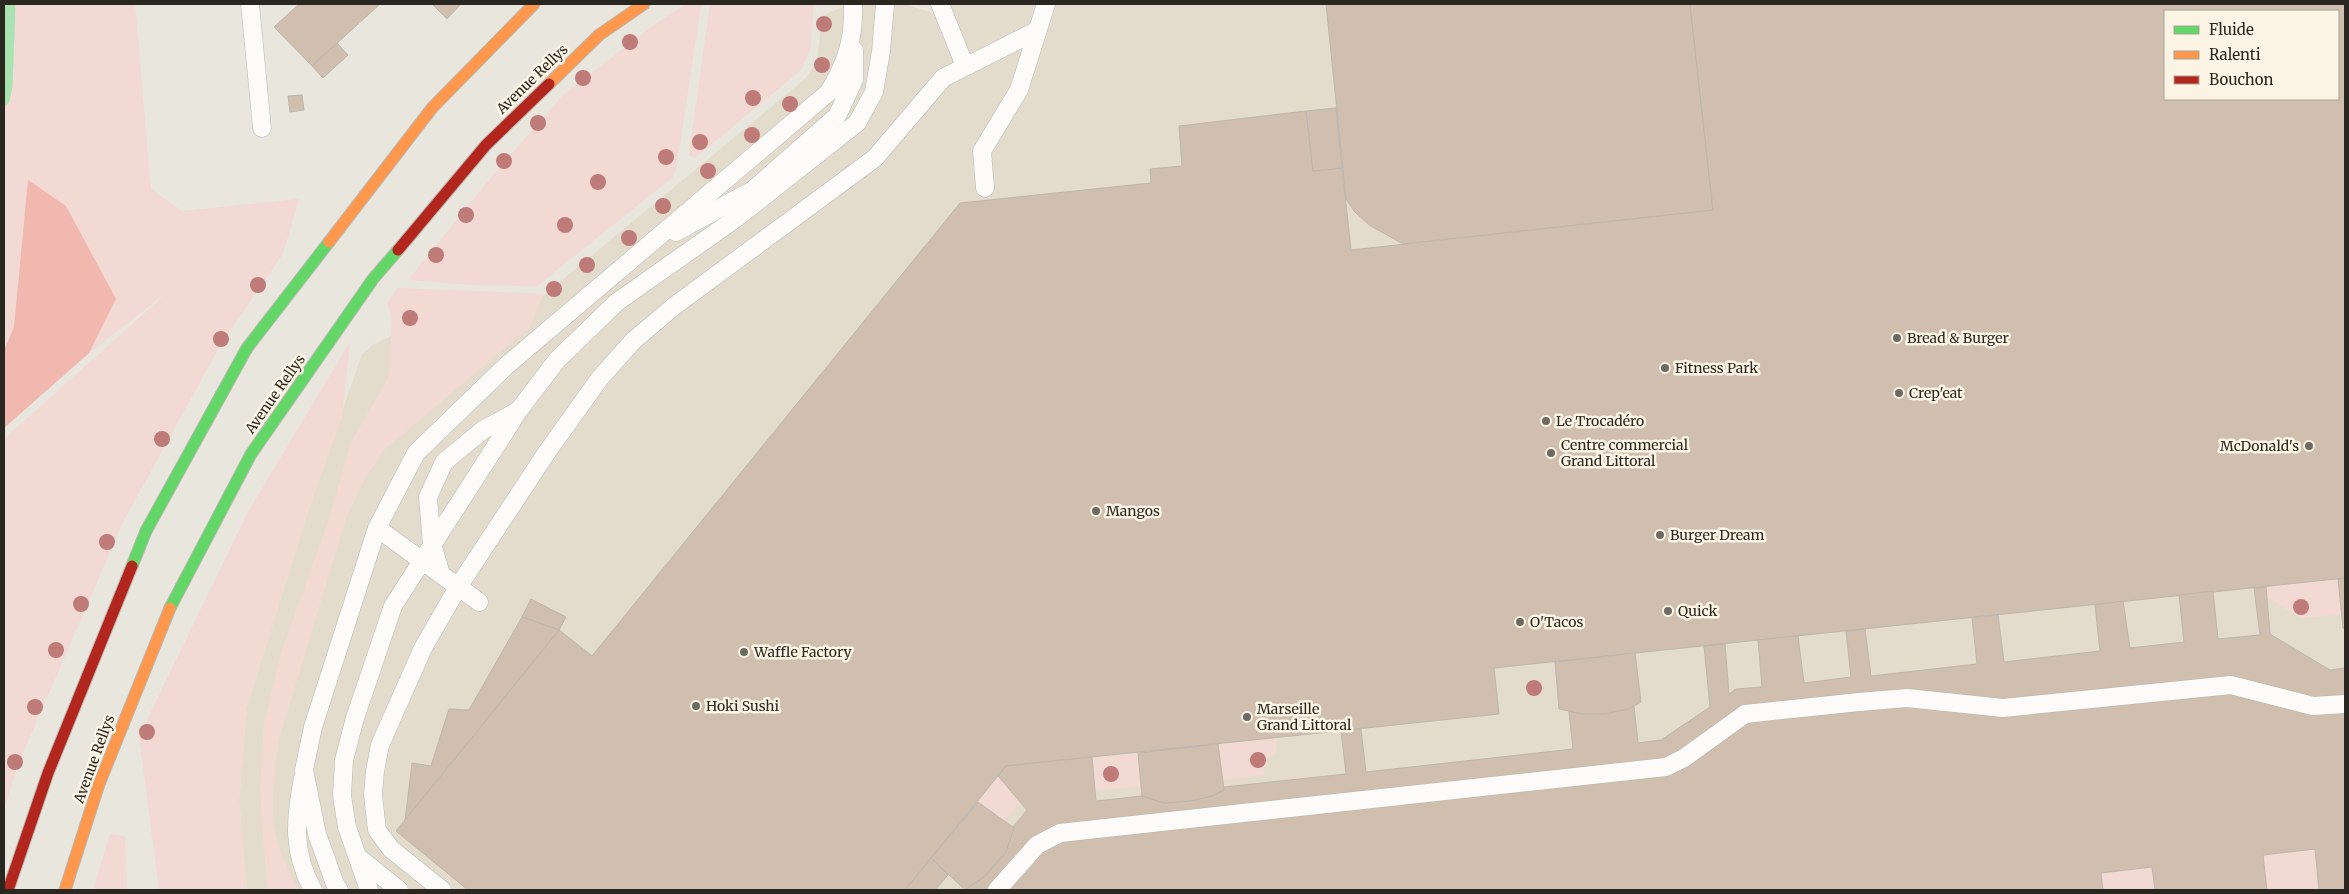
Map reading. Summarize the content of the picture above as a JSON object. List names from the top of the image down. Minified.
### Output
{"streets":{"street":["Avenue Rellys"]},"places":["Bread & Burger","Fitness Park","Crep'eat","Le Trocadéro","McDonald's","Centre commercial Grand Littoral","Mangos","Burger Dream","Quick","O'Tacos","Waffle Factory","Hoki Sushi","Marseille Grand Littoral"],"legend":["Fluide","Ralenti","Bouchon"]}
